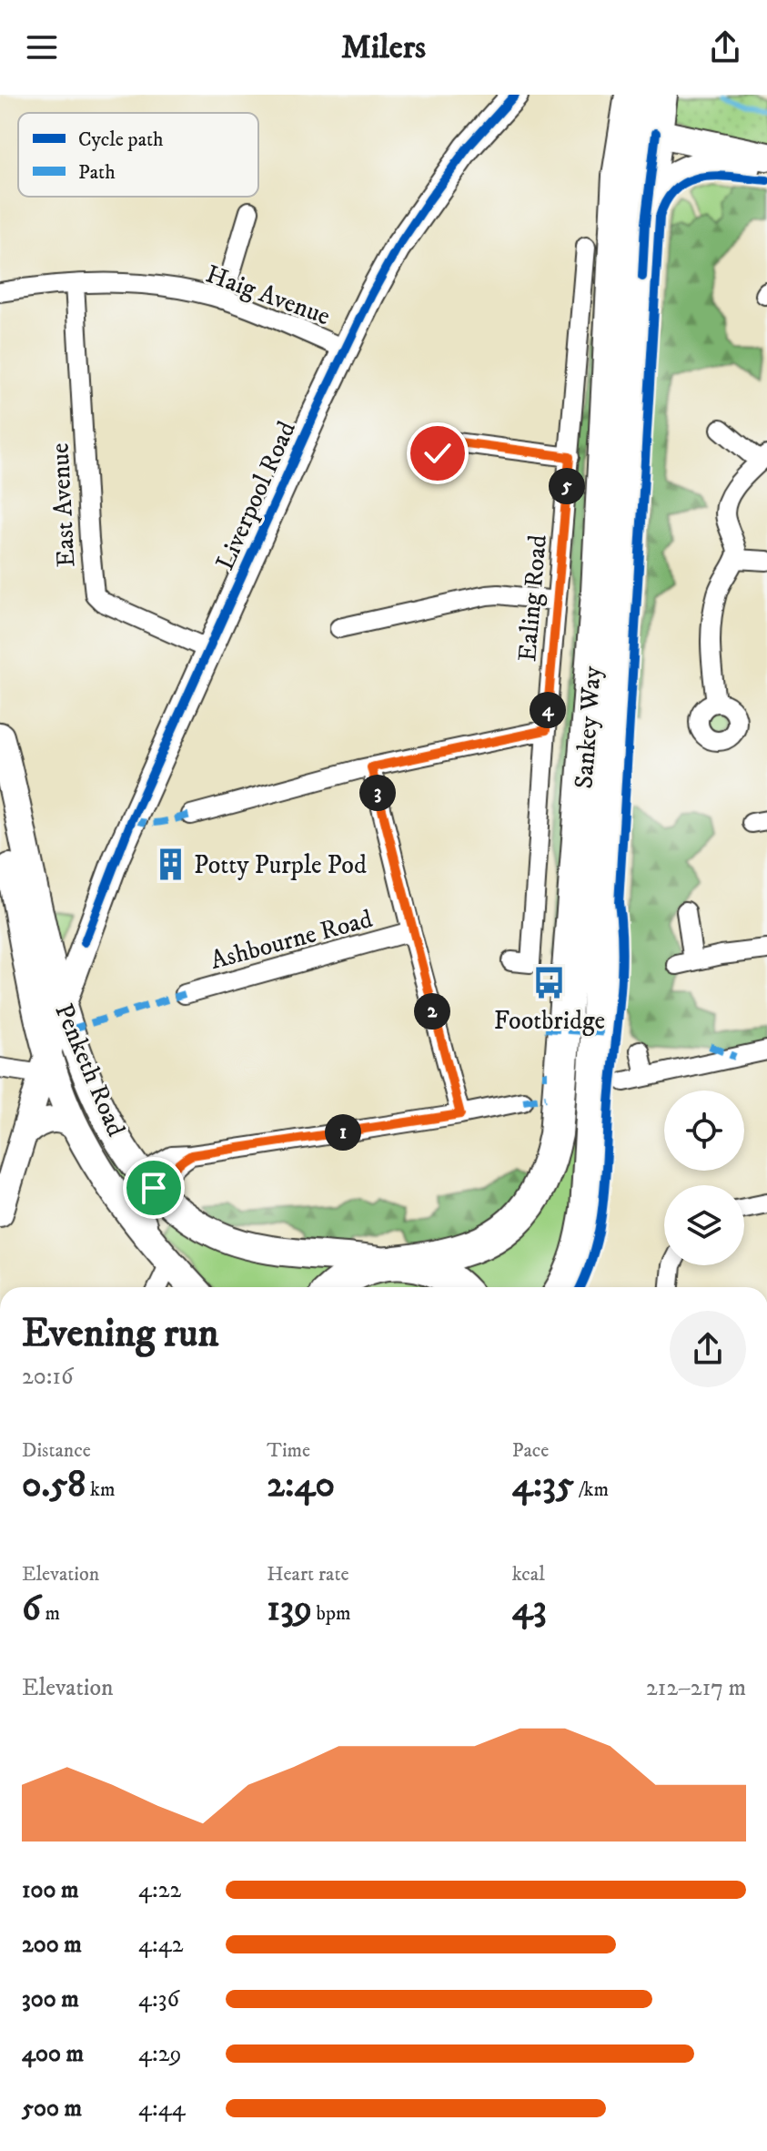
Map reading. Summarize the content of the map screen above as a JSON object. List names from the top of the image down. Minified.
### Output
{"streets":{"highway":["Sankey Way"],"main road":["Penketh Road"],"street":["Haig Avenue","Liverpool Road","East Avenue","Ealing Road","Ashbourne Road"]},"crossings":[["Haig Avenue","Liverpool Road"],["Haig Avenue","East Avenue"],["Liverpool Road","East Avenue"],["Liverpool Road","Penketh Road"],["Sankey Way","Penketh Road"]],"places":{"building":["Potty Purple Pod"],"bus stop":["Footbridge"]},"legend":["Cycle path","Path"],"page":{"header":"Milers","pins":["5","4","3","2","1"],"heading":["Evening run","20:16"],"stats":[["Distance","0.58 km"],["Time","2:40"],["Pace","4:35 /km"],["Elevation","6 m"],["Heart rate","139 bpm"],["kcal","43"]],"chart":["Elevation","212–217 m"],"list":[{"name":"100 m","note":"4:22"},{"name":"200 m","note":"4:42"},{"name":"300 m","note":"4:36"},{"name":"400 m","note":"4:29"},{"name":"500 m","note":"4:44"}]}}
